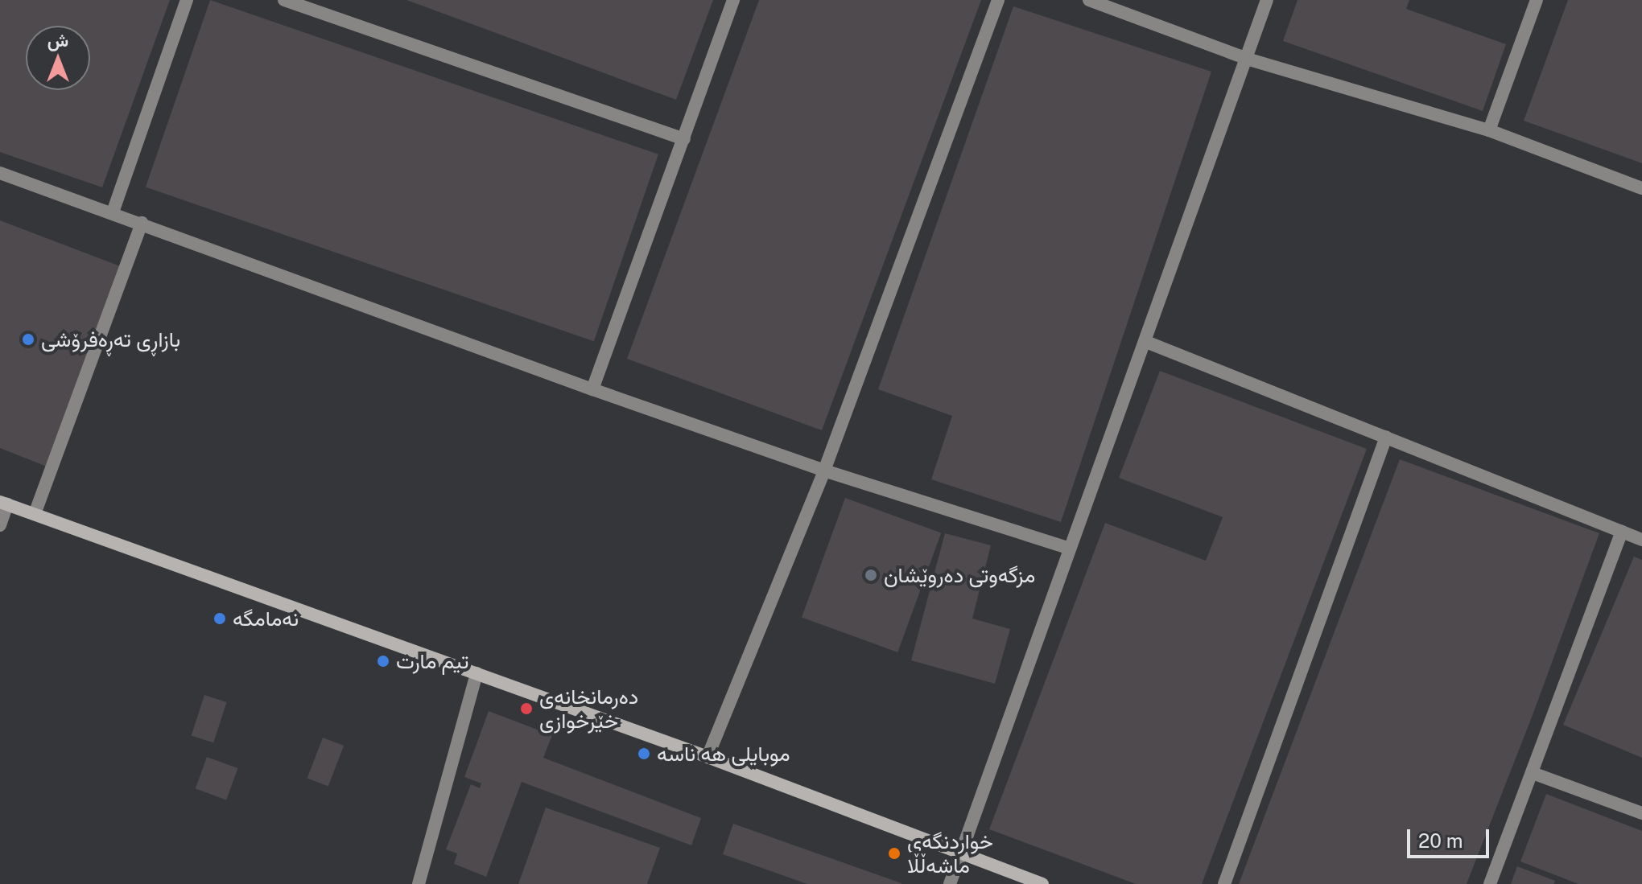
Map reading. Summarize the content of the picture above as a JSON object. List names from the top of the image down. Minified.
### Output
{"places":["بازاڕی تەڕەفرۆشی","مزگەوتی دەروێشان","نەمامگە","تیم مارت","دەرمانخانەی خێرخوازی","موبایلی هه ناسه","خواردنگەی ماشەڵڵا"],"scale_bar":"20 m","north":"top"}
